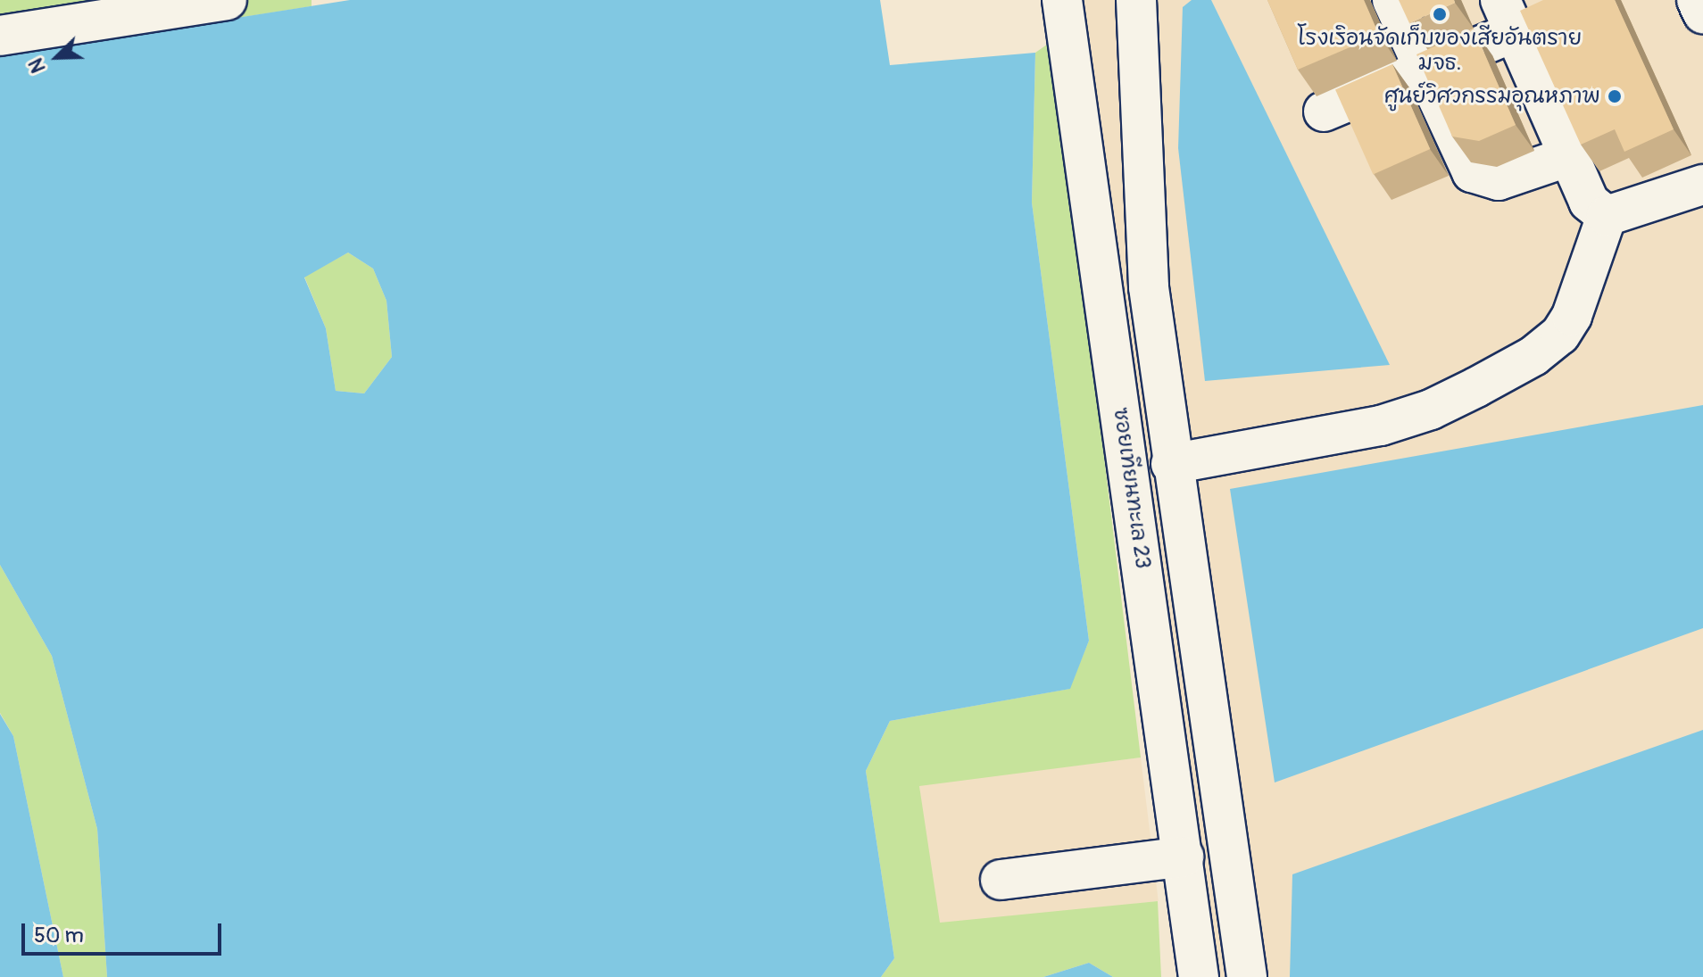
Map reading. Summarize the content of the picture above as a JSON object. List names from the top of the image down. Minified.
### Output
{"streets":{"street":["ซอยเทียนทะเล 23"]},"places":["โรงเริอนจัดเก็บของเสียอันตราย มจธ.","ศูนย์วิศวกรรมอุณหภาพ"],"scale_bar":"50 m","north":"bottom left"}
